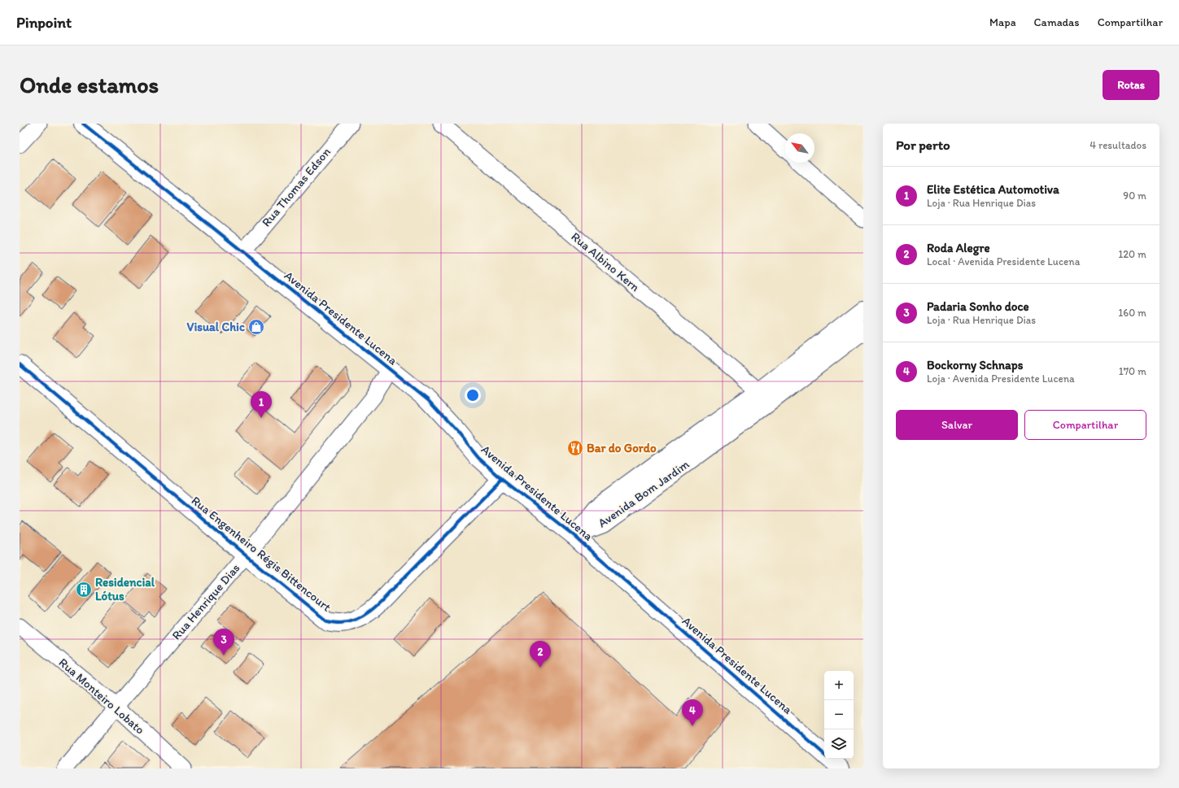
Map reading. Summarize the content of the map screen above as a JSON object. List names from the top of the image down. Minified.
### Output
{"streets":{"main road":["Avenida Presidente Lucena","Avenida Bom Jardim","Rua Engenheiro Régis Bittencourt"],"street":["Rua Thomas Edson","Rua Albino Kern","Rua Henrique Dias","Rua Monteiro Lobato"]},"crossings":[["Rua Thomas Edson","Avenida Presidente Lucena"],["Rua Albino Kern","Avenida Bom Jardim"],["Avenida Presidente Lucena","Avenida Bom Jardim"],["Avenida Presidente Lucena","Rua Engenheiro Régis Bittencourt"],["Avenida Presidente Lucena","Rua Henrique Dias"],["Rua Engenheiro Régis Bittencourt","Rua Henrique Dias"],["Rua Henrique Dias","Rua Monteiro Lobato"]],"places":{"shop":["Visual Chic"],"restaurant":["Bar do Gordo"],"building":["Residencial Lótus"]},"north":"top left","page":{"header":"Pinpoint","nav":["Mapa","Camadas","Compartilhar"],"buttons":["Rotas",["Salvar","Compartilhar"]],"title":"Onde estamos","heading":["Por perto","4 resultados"],"list":[{"mark":"1","name":"Elite Estética Automotiva","note":"Loja · Rua Henrique Dias","value":"90 m"},{"mark":"2","name":"Roda Alegre","note":"Local · Avenida Presidente Lucena","value":"120 m"},{"mark":"3","name":"Padaria Sonho doce","note":"Loja · Rua Henrique Dias","value":"160 m"},{"mark":"4","name":"Bockorny Schnaps","note":"Loja · Avenida Presidente Lucena","value":"170 m"}],"pins":["1","3","2","4"],"map_buttons":["+","−"]}}
